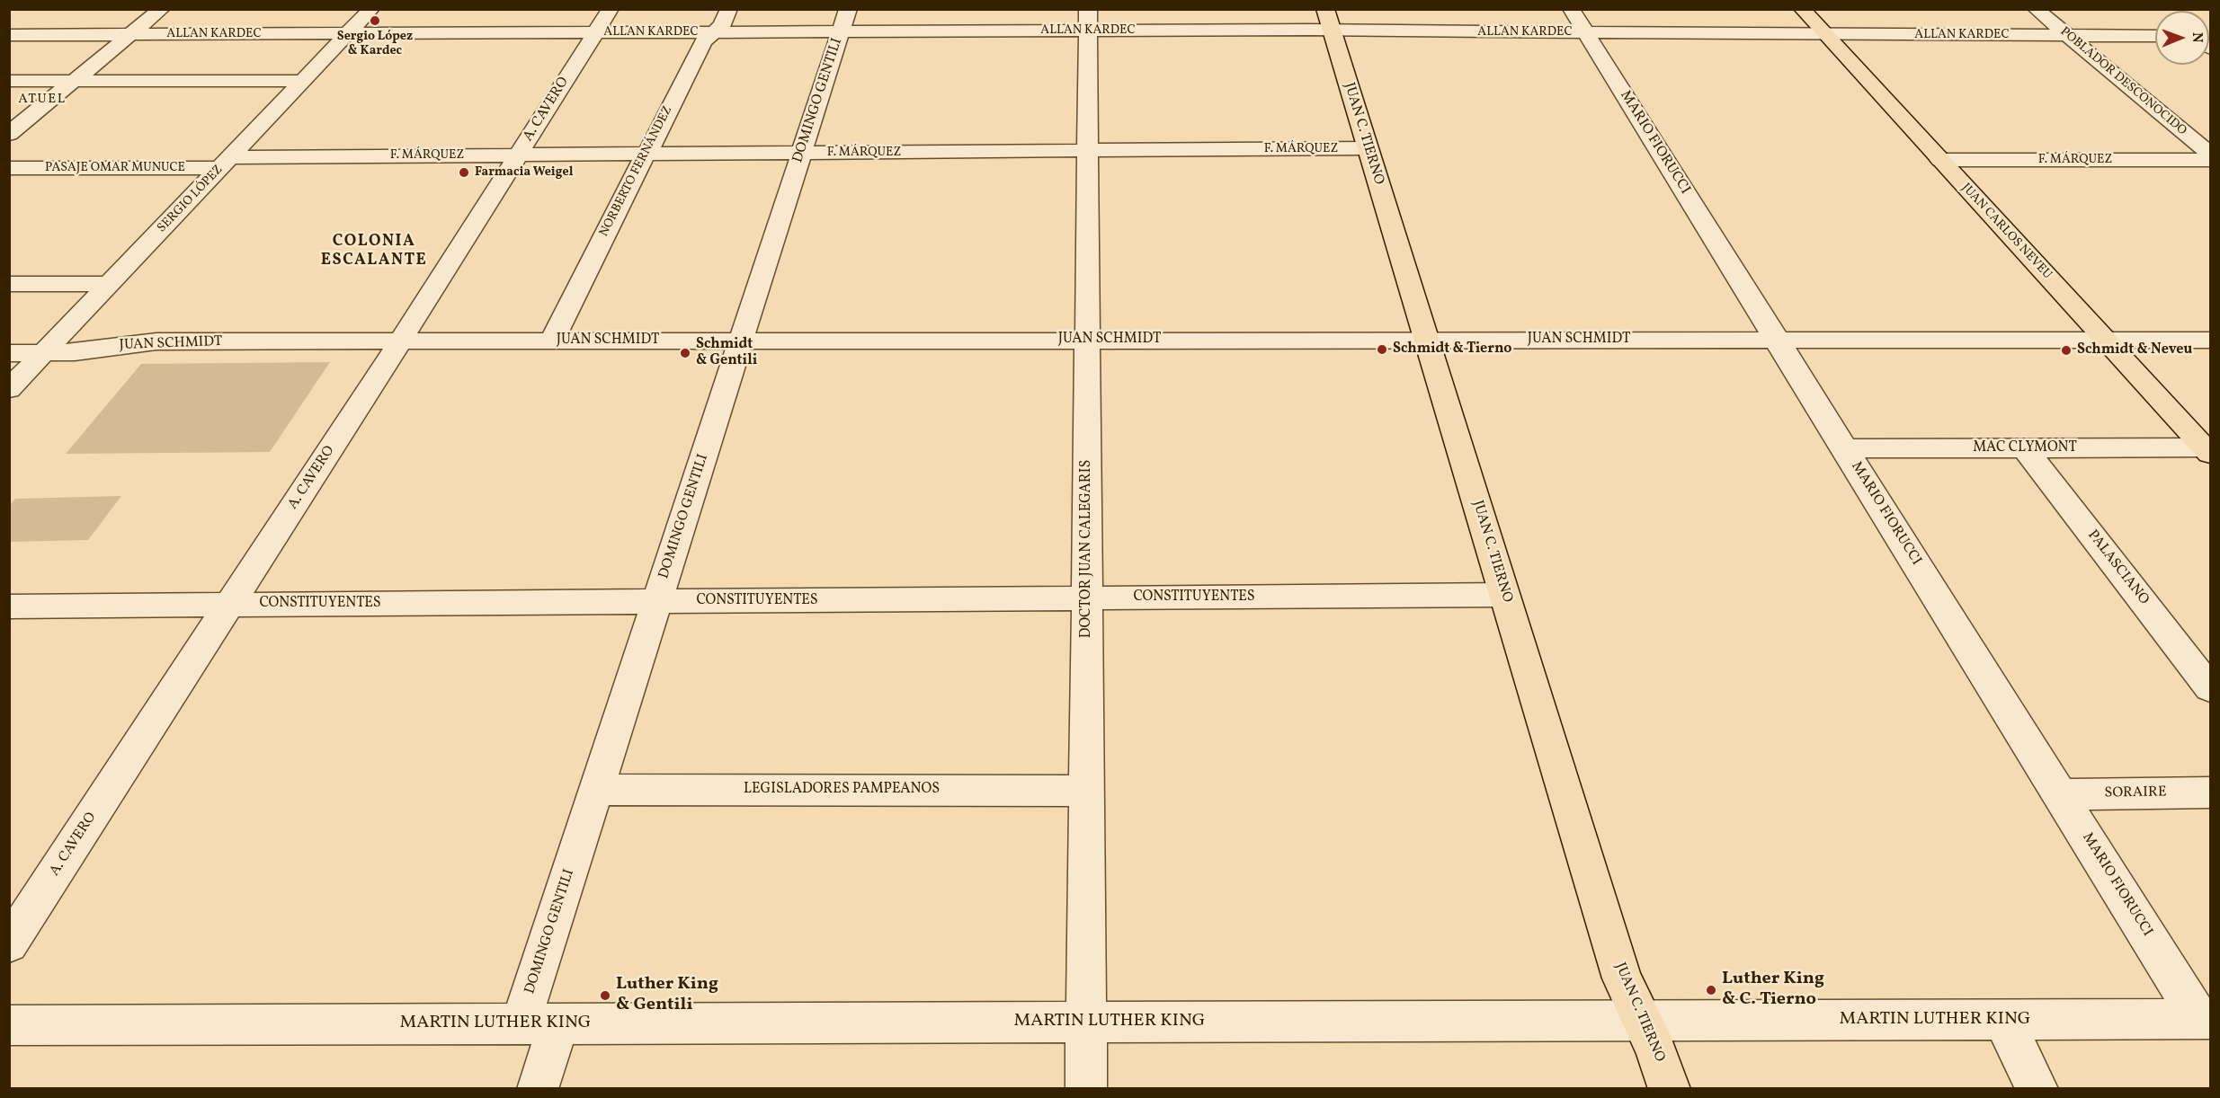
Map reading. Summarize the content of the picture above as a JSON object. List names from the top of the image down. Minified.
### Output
{"streets":{"main road":["JUAN C. TIERNO","JUAN CARLOS NEVEU"],"street":["ALLAN KARDEC","POBLADOR DESCONOCIDO","DOMINGO GENTILI","A. CAVERO","MARIO FIORUCCI","F. MÁRQUEZ","PASAJE OMAR MUNUCE","NORBERTO FERNÁNDEZ","SERGIO LÓPEZ","JUAN SCHMIDT","MAC CLYMONT","DOCTOR JUAN CALEGARIS","PALASCIANO","CONSTITUYENTES","LEGISLADORES PAMPEANOS","SORAIRE","MARTIN LUTHER KING"]},"crossings":[["ALLAN KARDEC","POBLADOR DESCONOCIDO"],["ALLAN KARDEC","DOMINGO GENTILI"],["ALLAN KARDEC","A. CAVERO"],["ALLAN KARDEC","JUAN C. TIERNO"],["ALLAN KARDEC","MARIO FIORUCCI"],["ALLAN KARDEC","NORBERTO FERNÁNDEZ"],["ALLAN KARDEC","SERGIO LÓPEZ"],["ALLAN KARDEC","JUAN CARLOS NEVEU"],["ALLAN KARDEC","DOCTOR JUAN CALEGARIS"],["DOMINGO GENTILI","F. MÁRQUEZ"],["DOMINGO GENTILI","JUAN SCHMIDT"],["DOMINGO GENTILI","CONSTITUYENTES"],["DOMINGO GENTILI","LEGISLADORES PAMPEANOS"],["DOMINGO GENTILI","MARTIN LUTHER KING"],["A. CAVERO","F. MÁRQUEZ"],["A. CAVERO","JUAN SCHMIDT"],["A. CAVERO","CONSTITUYENTES"],["JUAN C. TIERNO","F. MÁRQUEZ"],["JUAN C. TIERNO","JUAN SCHMIDT"],["JUAN C. TIERNO","CONSTITUYENTES"],["JUAN C. TIERNO","MARTIN LUTHER KING"],["MARIO FIORUCCI","JUAN SCHMIDT"],["MARIO FIORUCCI","MAC CLYMONT"],["MARIO FIORUCCI","SORAIRE"],["MARIO FIORUCCI","MARTIN LUTHER KING"],["F. MÁRQUEZ","PASAJE OMAR MUNUCE"],["F. MÁRQUEZ","NORBERTO FERNÁNDEZ"],["F. MÁRQUEZ","SERGIO LÓPEZ"],["F. MÁRQUEZ","JUAN CARLOS NEVEU"],["F. MÁRQUEZ","DOCTOR JUAN CALEGARIS"],["PASAJE OMAR MUNUCE","SERGIO LÓPEZ"],["NORBERTO FERNÁNDEZ","JUAN SCHMIDT"],["SERGIO LÓPEZ","JUAN SCHMIDT"],["JUAN CARLOS NEVEU","JUAN SCHMIDT"],["JUAN CARLOS NEVEU","MAC CLYMONT"],["JUAN SCHMIDT","DOCTOR JUAN CALEGARIS"],["MAC CLYMONT","PALASCIANO"],["DOCTOR JUAN CALEGARIS","CONSTITUYENTES"],["DOCTOR JUAN CALEGARIS","LEGISLADORES PAMPEANOS"],["DOCTOR JUAN CALEGARIS","MARTIN LUTHER KING"]],"districts":["ATUEL","COLONIA ESCALANTE"],"places":["Sergio López & Kardec","Farmacia Weigel","Schmidt & Tierno","Schmidt & Neveu","Schmidt & Gentili","Luther King & C. Tierno","Luther King & Gentili"],"north":"right"}
